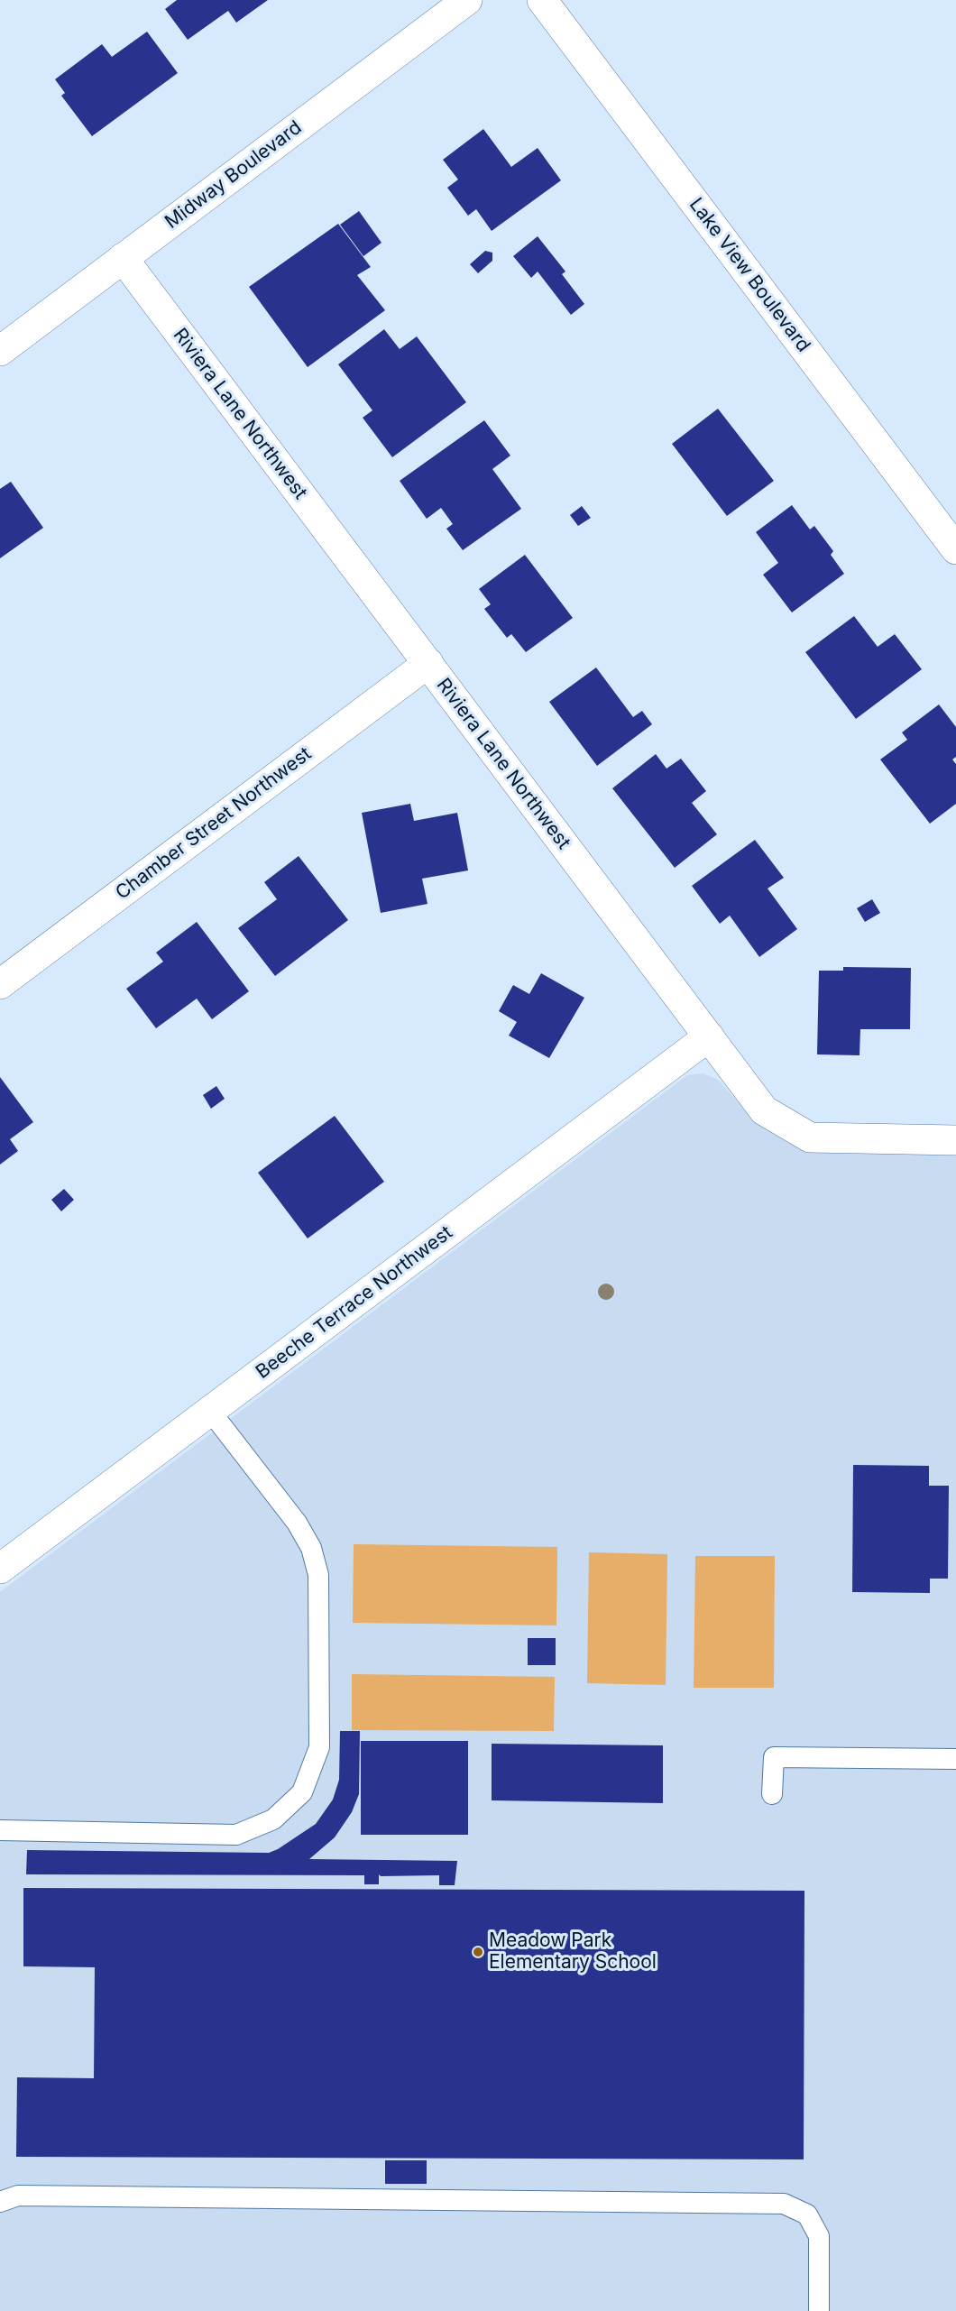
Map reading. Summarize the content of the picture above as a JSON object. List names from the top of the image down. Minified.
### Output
{"streets":{"street":["Midway Boulevard","Lake View Boulevard","Riviera Lane Northwest","Chamber Street Northwest","Beeche Terrace Northwest"]},"crossings":[["Midway Boulevard","Riviera Lane Northwest"],["Riviera Lane Northwest","Chamber Street Northwest"],["Riviera Lane Northwest","Beeche Terrace Northwest"]],"places":["Meadow Park Elementary School"]}
